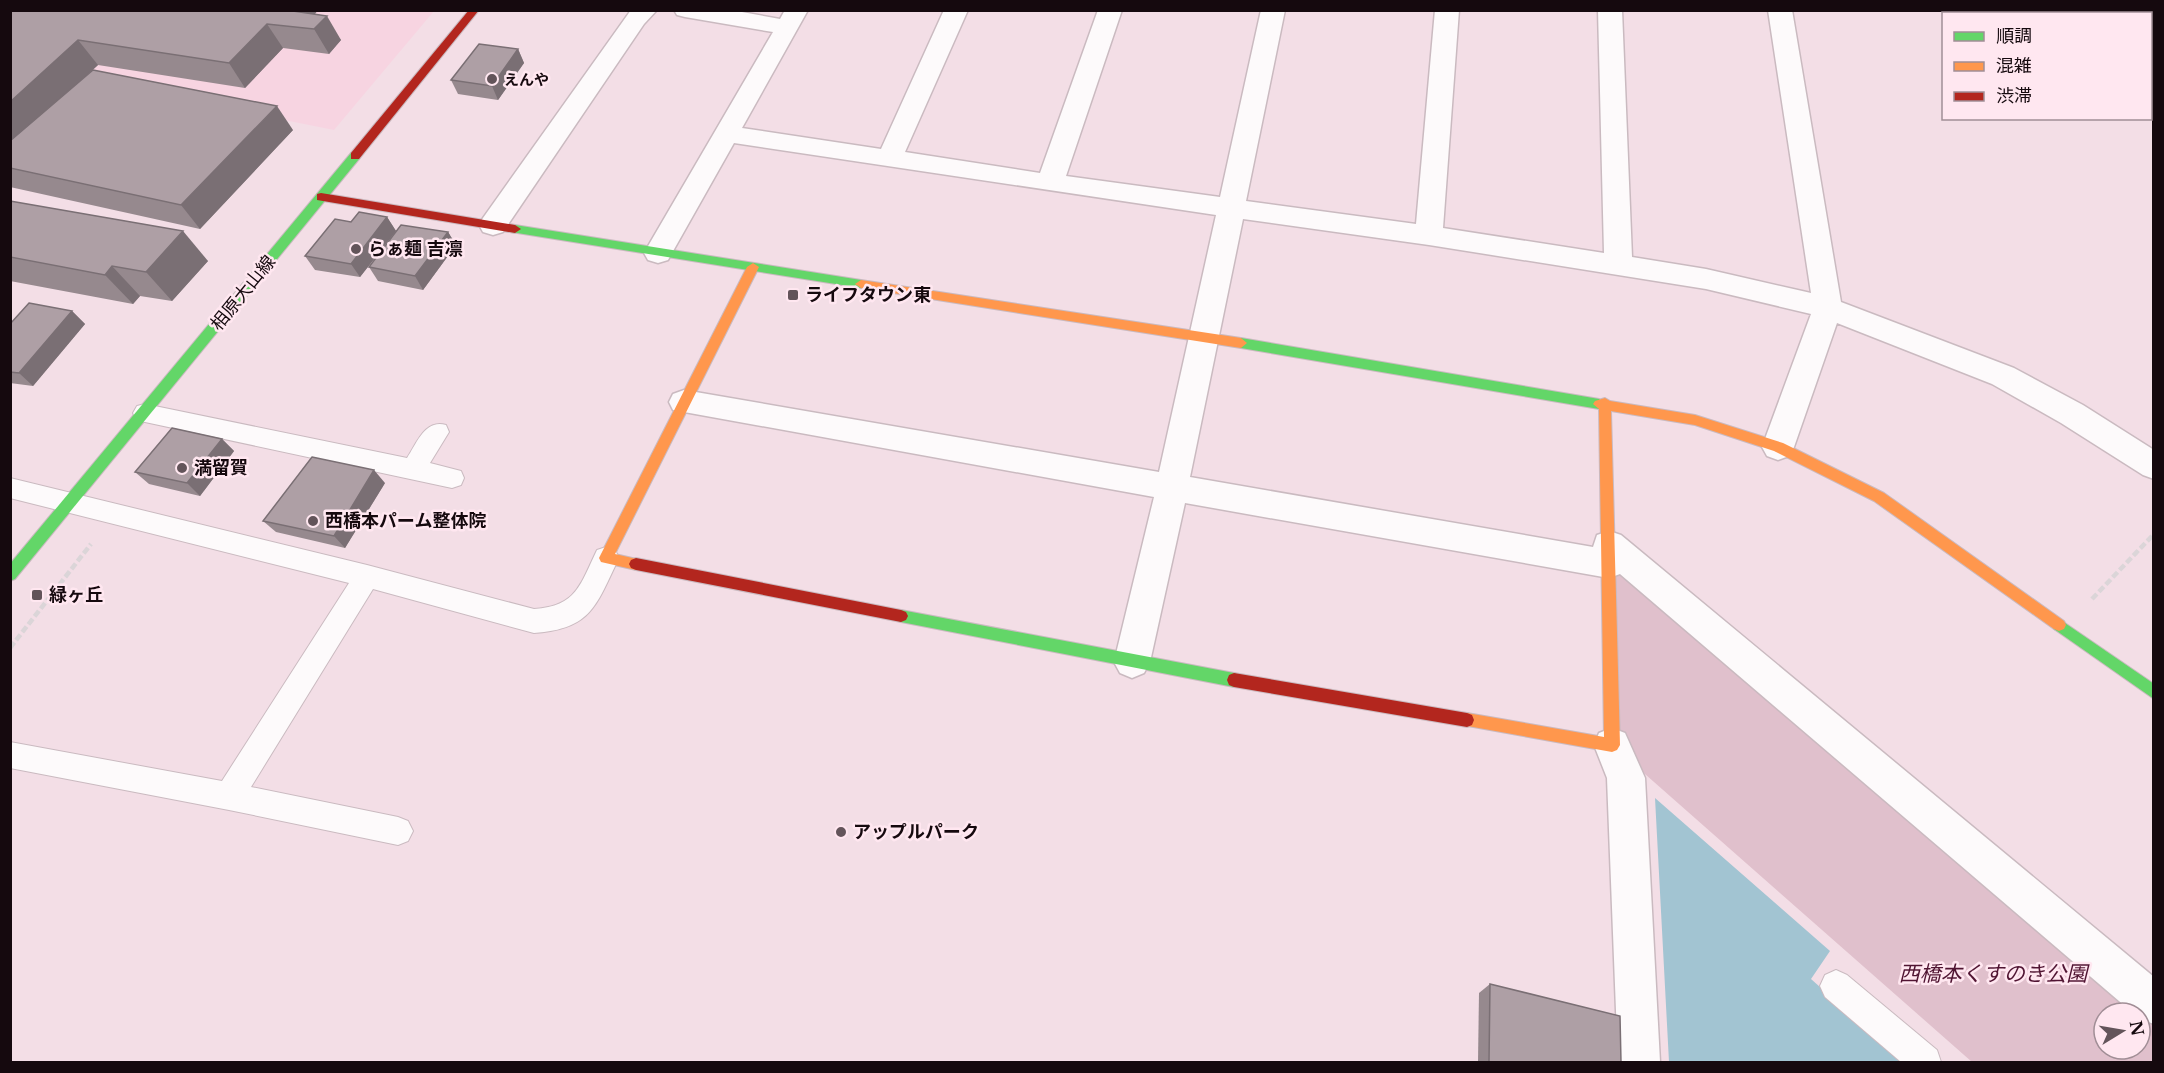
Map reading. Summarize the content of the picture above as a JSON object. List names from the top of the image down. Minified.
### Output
{"streets":{"street":["相原大山線"]},"parks":["西橋本くすのき公園"],"places":{"other":["えんや","らぁ麺 吉凛","満留賀","西橋本パーム整体院","アップルパーク"],"transit":["ライフタウン東","緑ヶ丘"]},"legend":["順調","混雑","渋滞"],"north":"right"}
